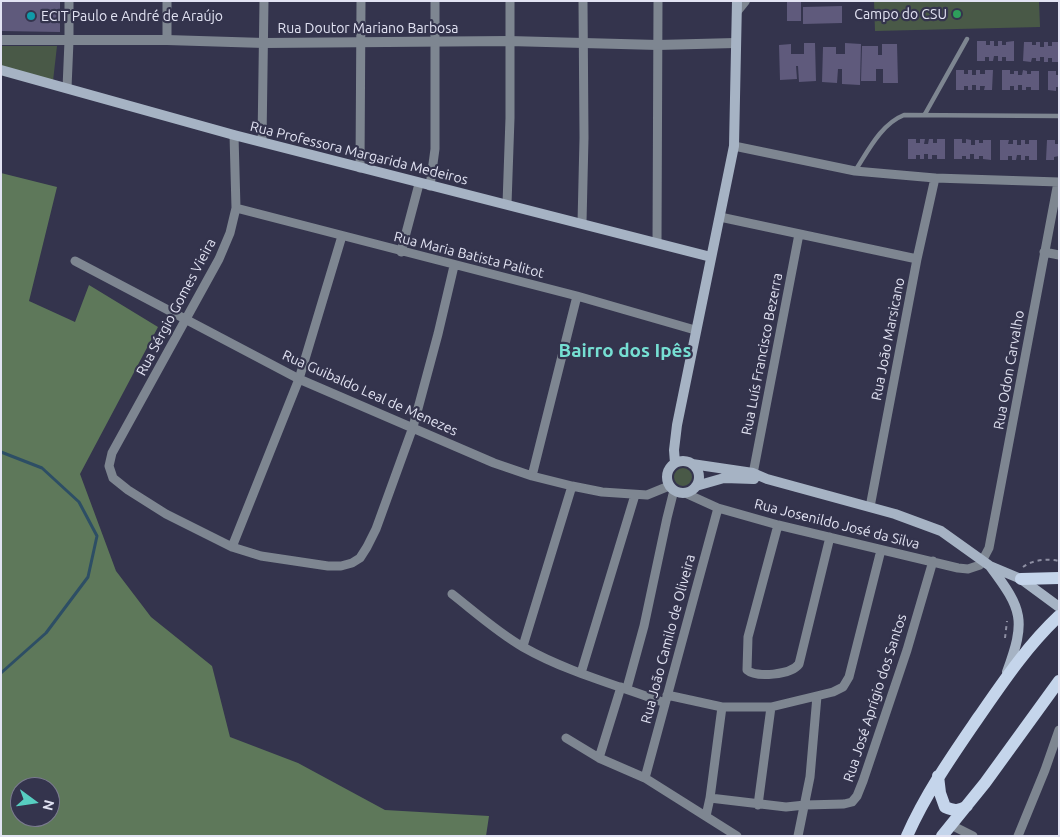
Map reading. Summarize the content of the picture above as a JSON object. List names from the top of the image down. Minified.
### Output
{"streets":{"main road":["Rua Professora Margarida Medeiros"],"street":["Rua Doutor Mariano Barbosa","Rua Maria Batista Palitot","Rua Sérgio Gomes Vieira","Rua João Marsicano","Rua Luís Francisco Bezerra","Rua Odon Carvalho","Rua Guibaldo Leal de Menezes","Rua Josenildo José da Silva","Rua João Camilo de Oliveira","Rua José Aprígio dos Santos"]},"crossings":[["Rua Professora Margarida Medeiros","Rua Sérgio Gomes Vieira"],["Rua Maria Batista Palitot","Rua Sérgio Gomes Vieira"],["Rua Sérgio Gomes Vieira","Rua Guibaldo Leal de Menezes"],["Rua Odon Carvalho","Rua Josenildo José da Silva"],["Rua Guibaldo Leal de Menezes","Rua Josenildo José da Silva"],["Rua Josenildo José da Silva","Rua João Camilo de Oliveira"],["Rua Josenildo José da Silva","Rua José Aprígio dos Santos"]],"districts":["Bairro dos Ipês"],"places":["Campo do CSU","ECIT Paulo e André de Araújo"],"north":"right"}
